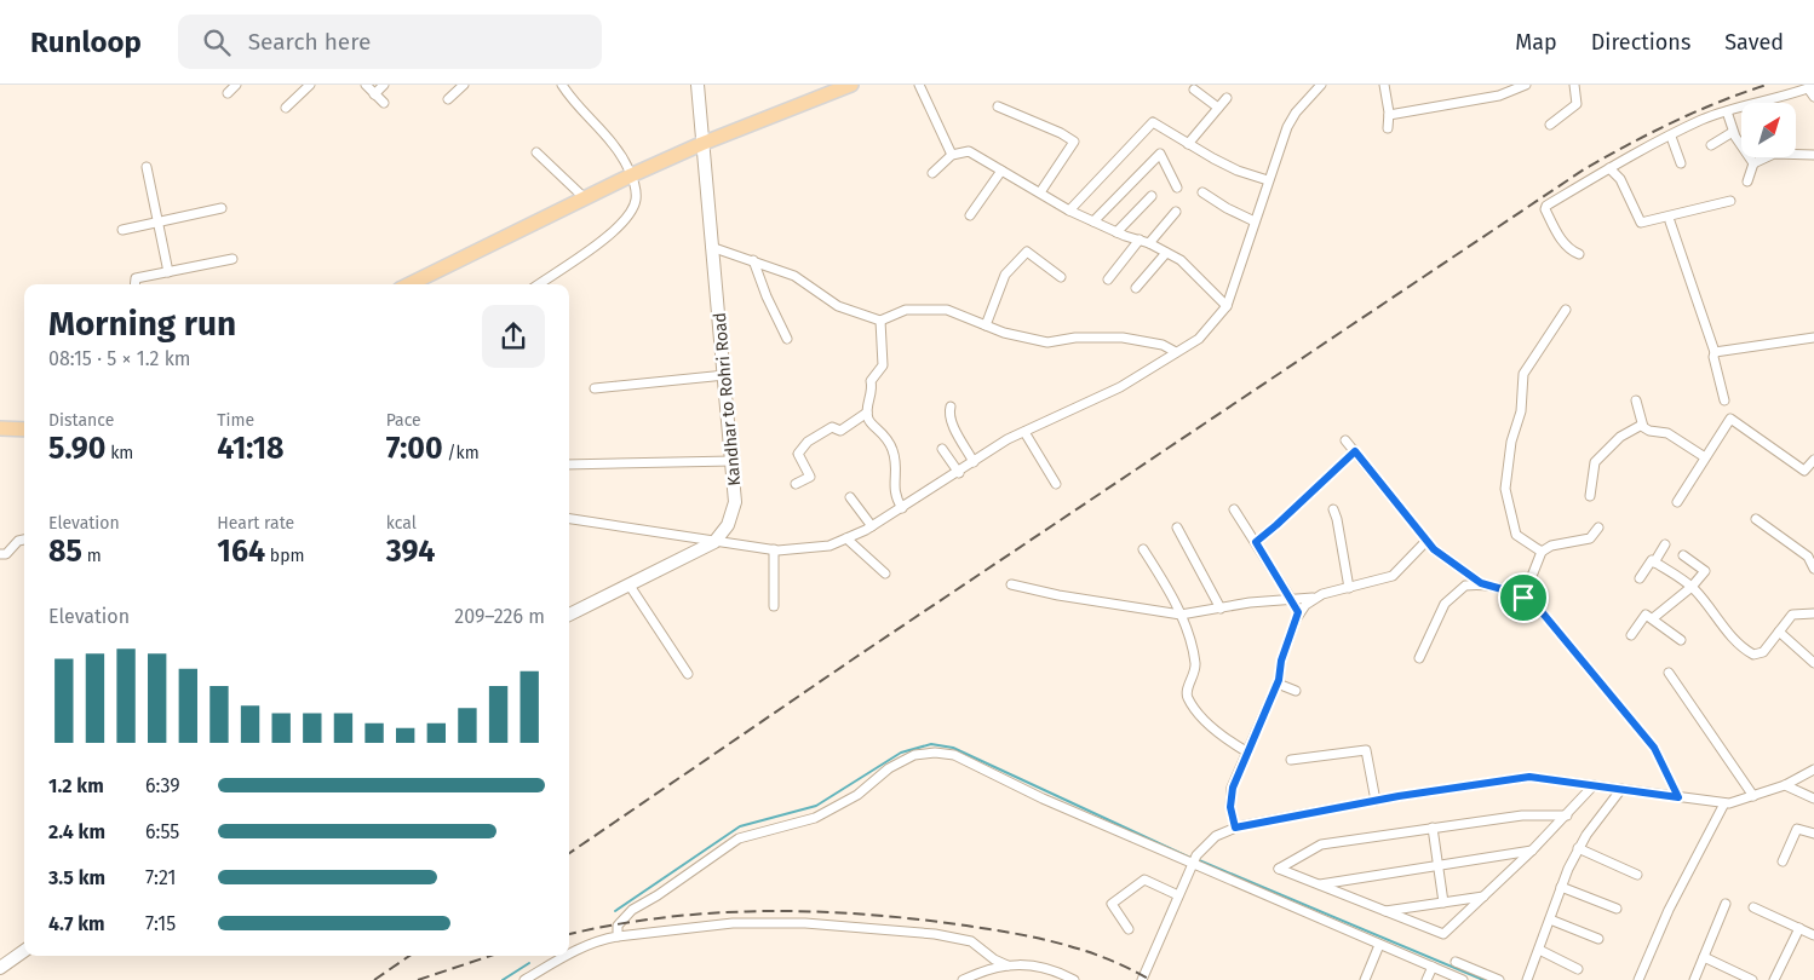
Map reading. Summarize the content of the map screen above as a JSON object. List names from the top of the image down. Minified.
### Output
{"streets":{"street":["Kandhar to Rohri Road"]},"north":"top right","page":{"header":"Runloop","search":"Search here","nav":["Map","Directions","Saved"],"heading":["Morning run","08:15 · 5 × 1.2 km"],"stats":[["Distance","5.90 km"],["Time","41:18"],["Pace","7:00 /km"],["Elevation","85 m"],["Heart rate","164 bpm"],["kcal","394"]],"chart":["Elevation","209–226 m"],"list":[{"name":"1.2 km","note":"6:39"},{"name":"2.4 km","note":"6:55"},{"name":"3.5 km","note":"7:21"},{"name":"4.7 km","note":"7:15"}]}}
